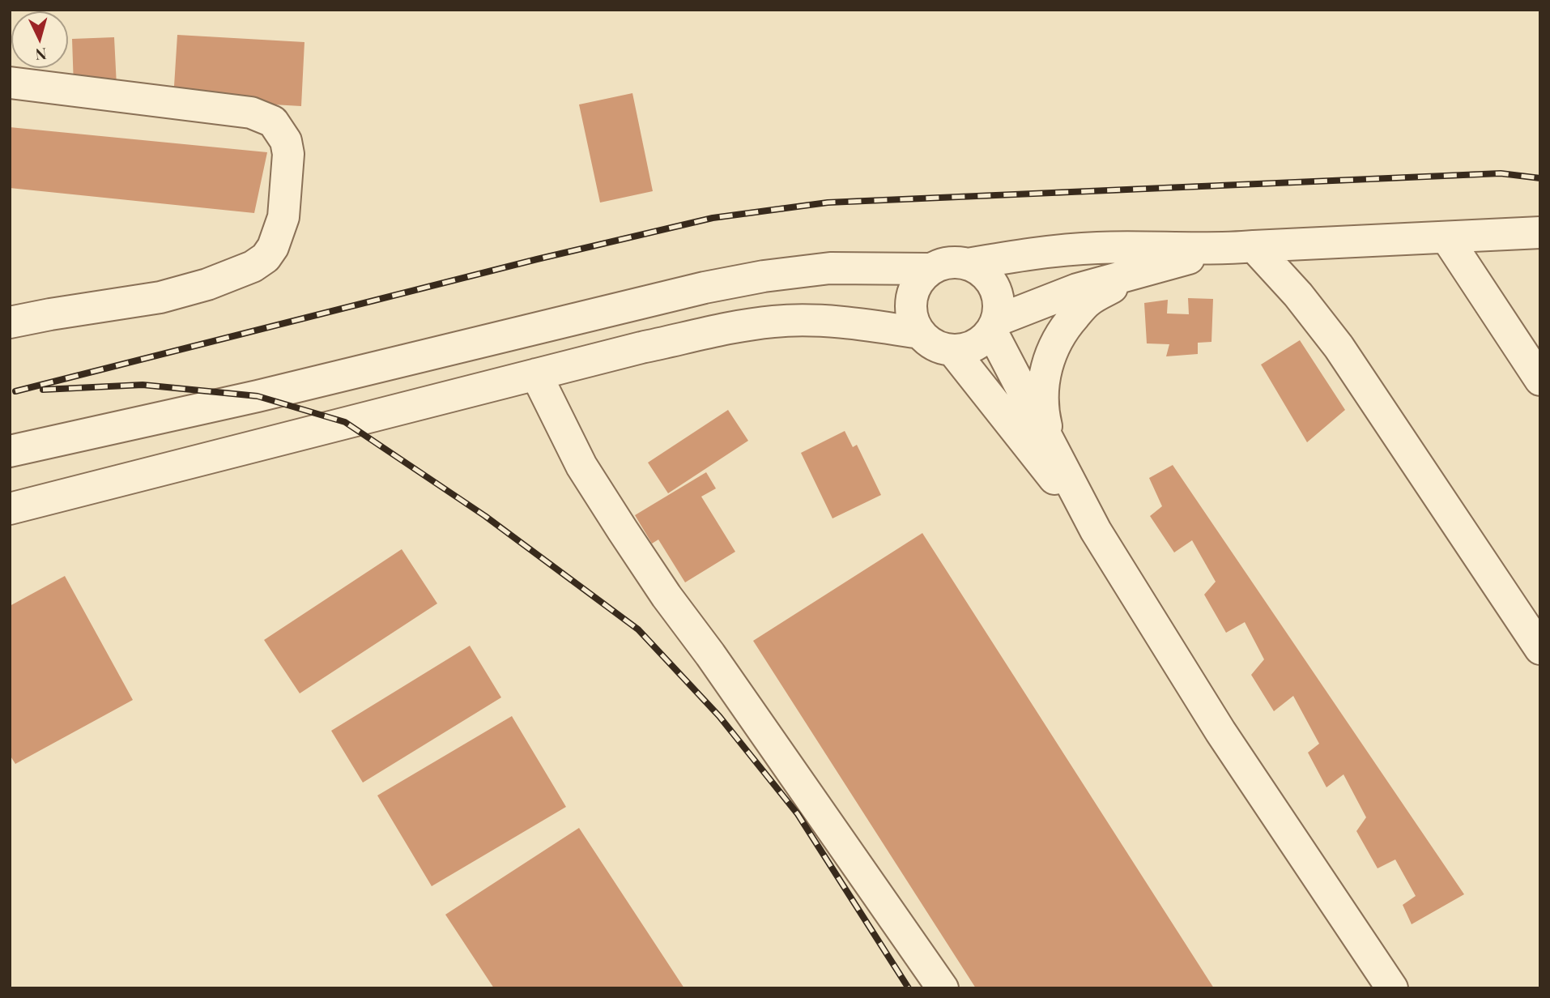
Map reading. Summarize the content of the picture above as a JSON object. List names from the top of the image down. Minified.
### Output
{"north":"bottom"}
